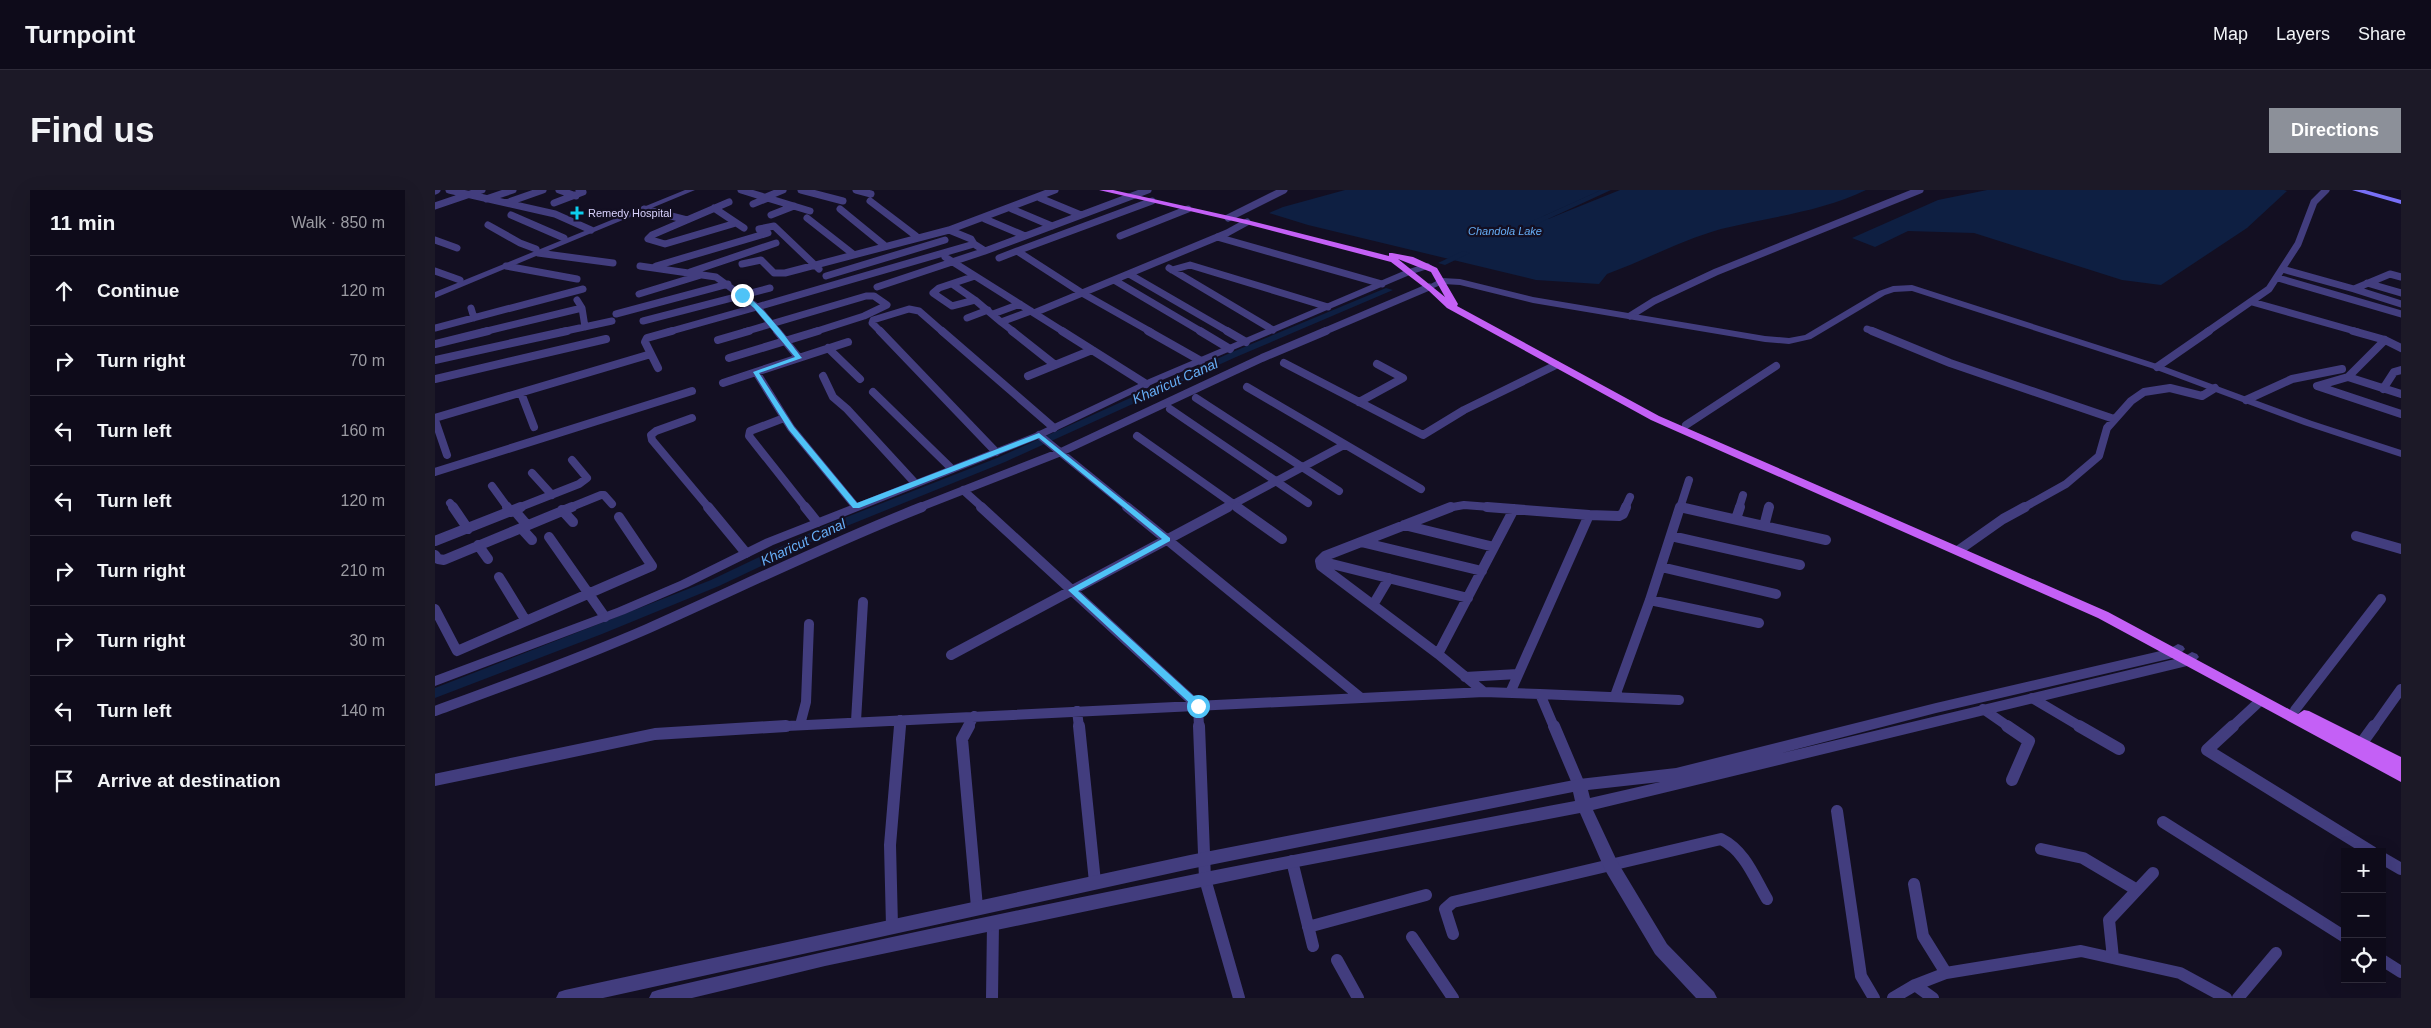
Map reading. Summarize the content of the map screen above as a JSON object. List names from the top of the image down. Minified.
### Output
{"water":["Chandola Lake","Kharicut Canal"],"places":{"health":["Remedy Hospital"]},"page":{"header":"Turnpoint","nav":["Map","Layers","Share"],"buttons":"Directions","title":"Find us","heading":["11 min","Walk · 850 m"],"list":[["Continue","120 m"],["Turn right","70 m"],["Turn left","160 m"],["Turn left","120 m"],["Turn right","210 m"],["Turn right","30 m"],["Turn left","140 m"],"Arrive at destination"],"map_buttons":["+","−"]}}
